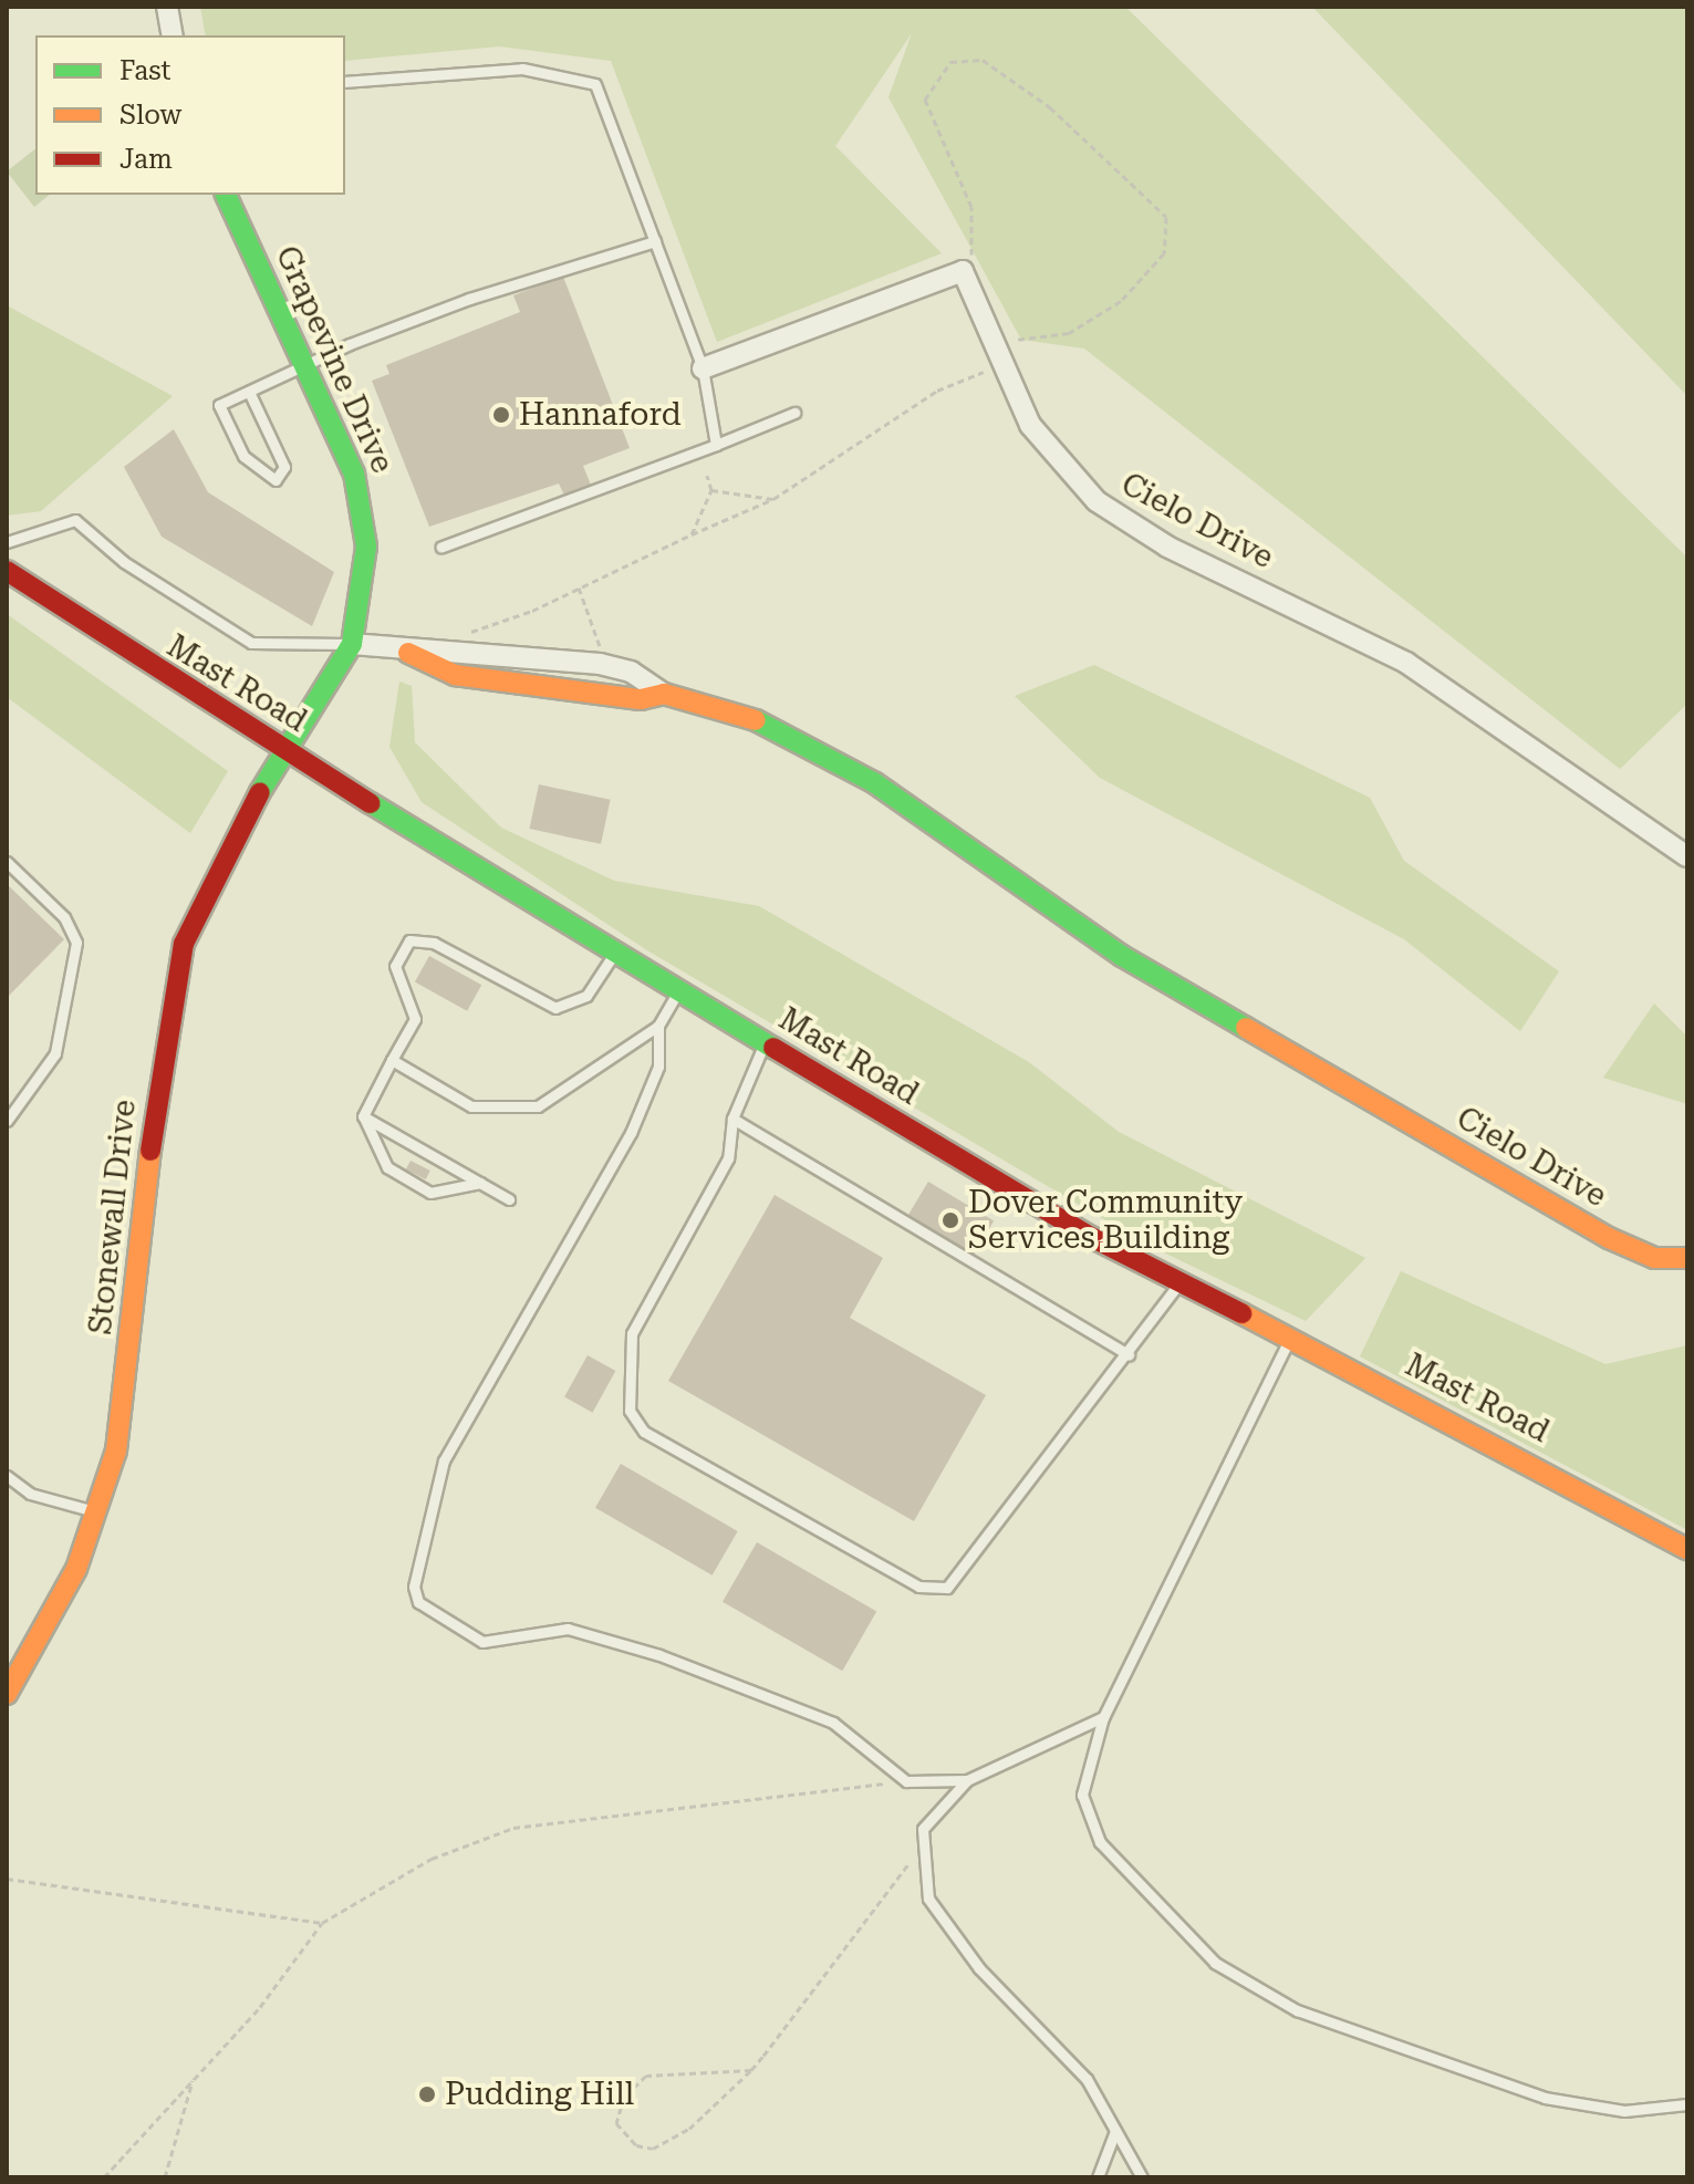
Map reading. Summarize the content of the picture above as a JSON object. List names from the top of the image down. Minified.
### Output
{"streets":{"street":["Grapevine Drive","Cielo Drive","Mast Road","Stonewall Drive"]},"crossings":[["Grapevine Drive","Cielo Drive"],["Grapevine Drive","Mast Road"],["Grapevine Drive","Stonewall Drive"],["Mast Road","Stonewall Drive"]],"places":["Hannaford","Dover Community Services Building","Pudding Hill"],"legend":["Fast","Slow","Jam"]}
